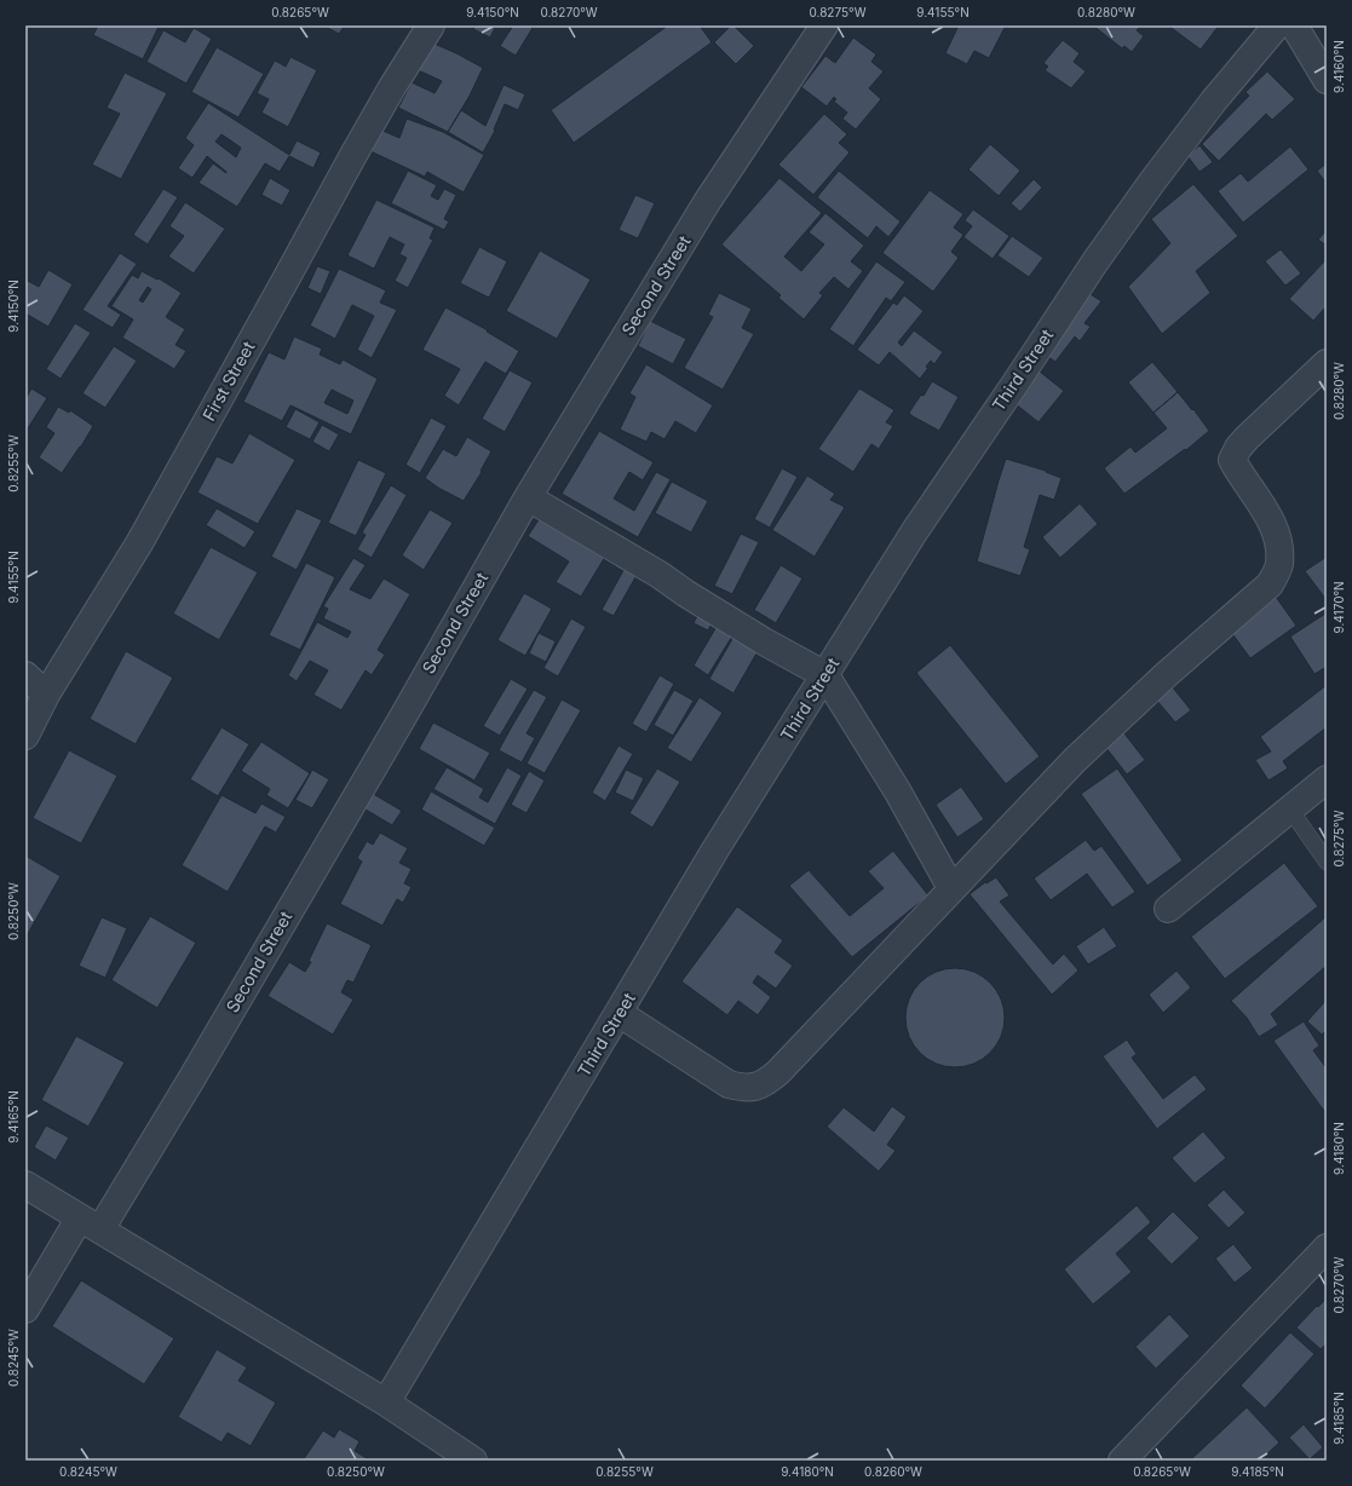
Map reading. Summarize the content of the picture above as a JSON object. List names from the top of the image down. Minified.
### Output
{"streets":{"street":["Second Street","Third Street","First Street"]},"coordinates":["0.8265°W","9.4150°N","0.8270°W","0.8275°W","9.4155°N","0.8280°W","9.4160°N","0.8255°W","9.4170°N","0.8250°W","9.4165°N","9.4180°N","0.8245°W","9.4185°N","0.8260°W"]}
